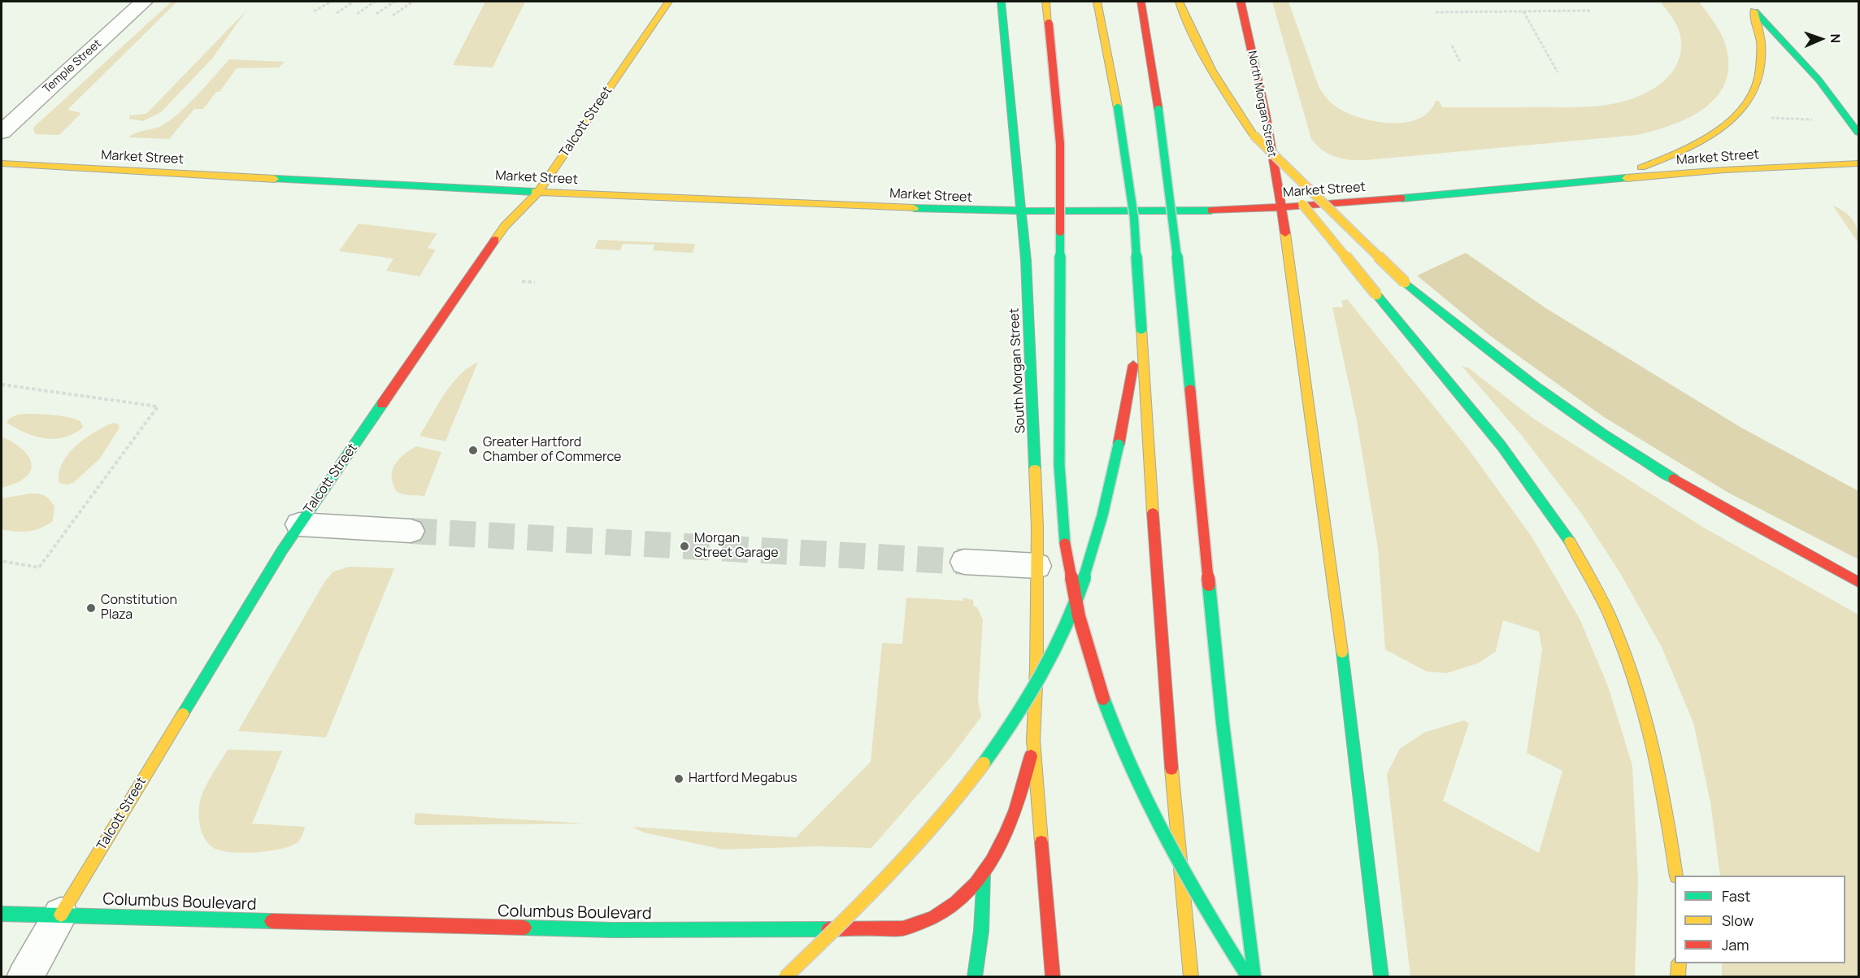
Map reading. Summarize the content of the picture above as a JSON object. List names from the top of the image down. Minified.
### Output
{"streets":{"main road":["North Morgan Street","Talcott Street","Market Street","South Morgan Street","Columbus Boulevard"],"street":["Temple Street"]},"crossings":[["North Morgan Street","Market Street"],["Talcott Street","Market Street"],["Talcott Street","Columbus Boulevard"],["Market Street","South Morgan Street"],["South Morgan Street","Columbus Boulevard"]],"places":["Greater Hartford Chamber of Commerce","Morgan Street Garage","Constitution Plaza","Hartford Megabus"],"legend":["Fast","Slow","Jam"],"north":"right"}
